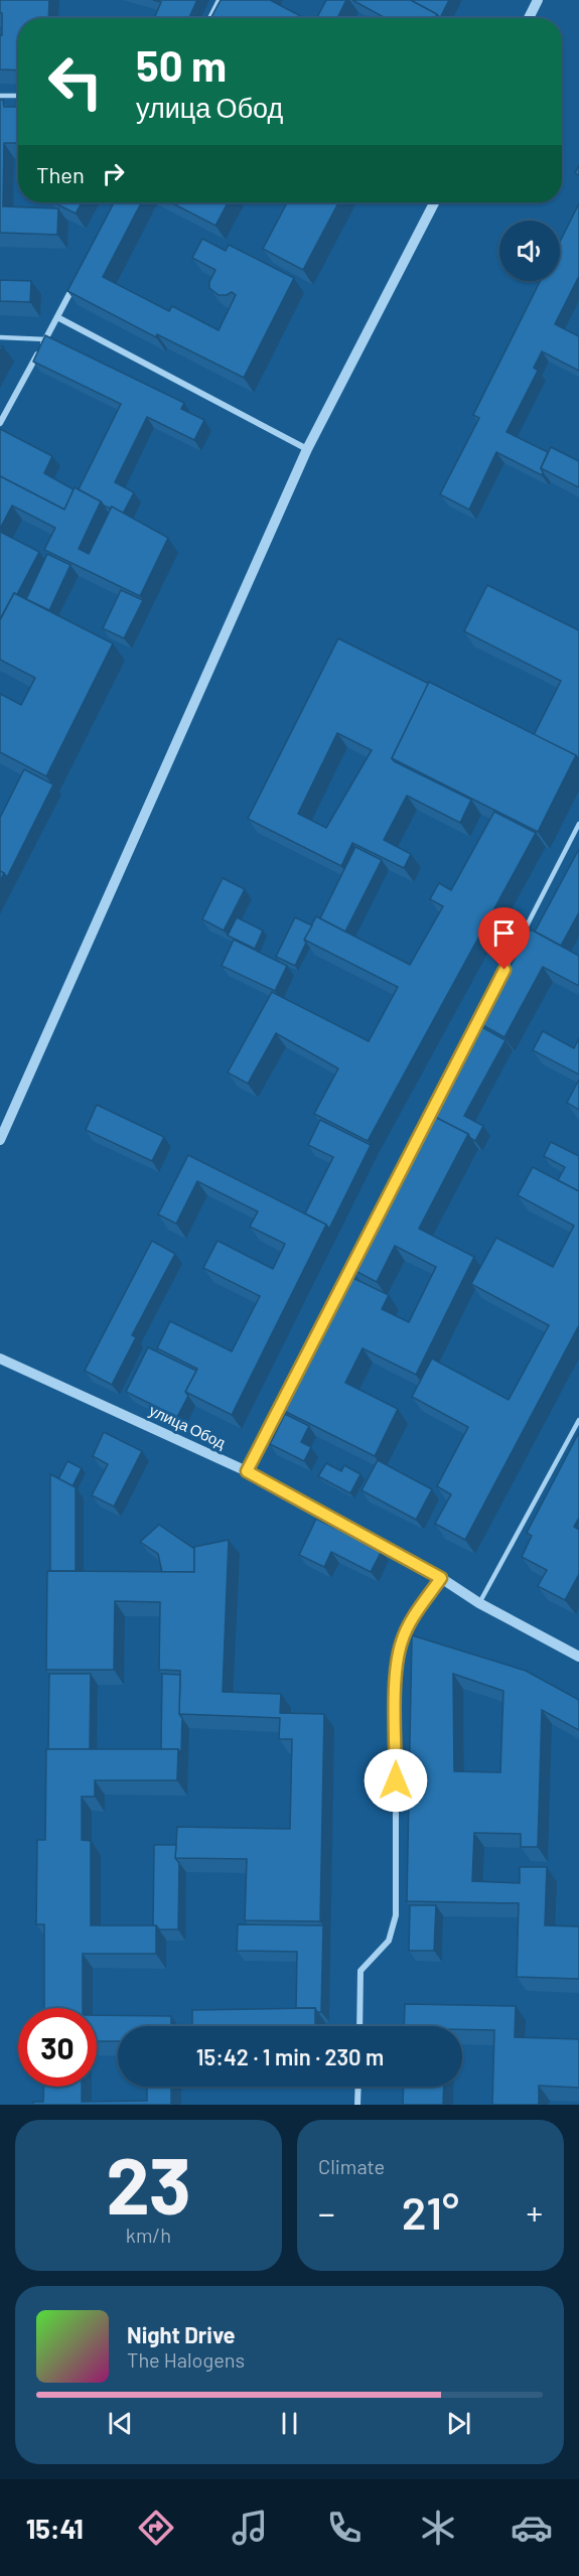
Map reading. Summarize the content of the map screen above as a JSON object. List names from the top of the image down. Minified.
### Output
{"streets":{"street":["улица Обод"]},"page":{"turn":["50 m","улица Обод"],"then":"Then","limit":"30","trip":"15:42 · 1 min · 230 m","tile":[["23","km/h"],"Climate"],"heat":["−","21°","+"],"song":["Night Drive","The Halogens"],"tabs":"15:41"}}
